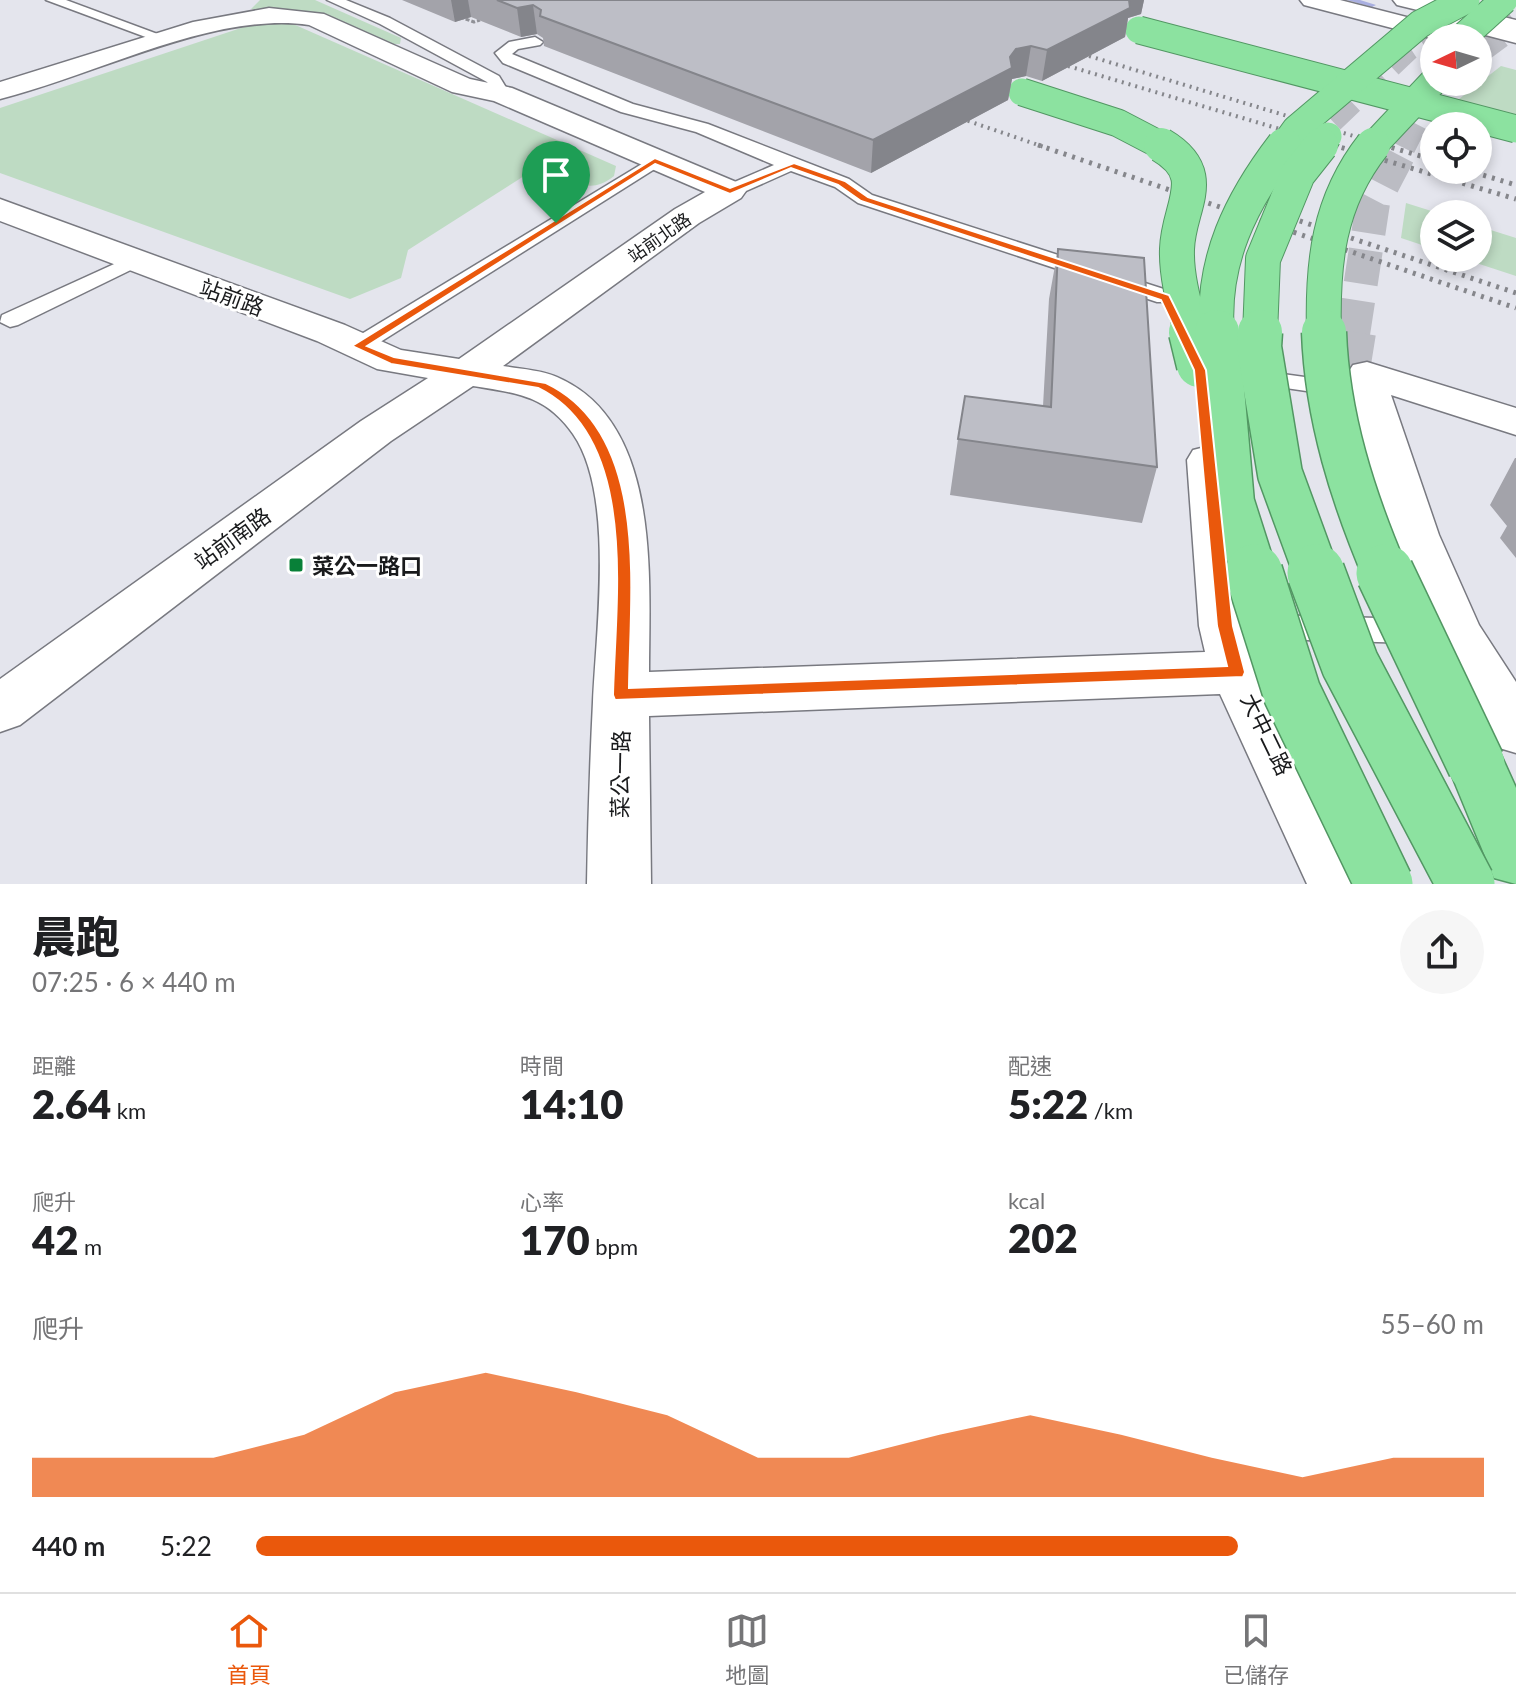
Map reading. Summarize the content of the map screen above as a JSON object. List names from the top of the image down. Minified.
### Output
{"streets":{"street":["站前北路","站前路","站前南路","大中二路","菜公一路"]},"crossings":[["站前北路","站前路"],["站前北路","站前南路"],["站前北路","菜公一路"],["站前路","站前南路"],["站前路","菜公一路"],["站前南路","菜公一路"]],"places":{"transit":["菜公一路口"]},"north":"left","page":{"heading":["晨跑","07:25 · 6 × 440 m"],"stats":[["距離","2.64 km"],["時間","14:10"],["配速","5:22 /km"],["爬升","42 m"],["心率","170 bpm"],["kcal","202"]],"chart":["爬升","55–60 m"],"list":[{"name":"440 m","note":"5:22"}],"tabs":["首頁","地圖","已儲存"]}}
